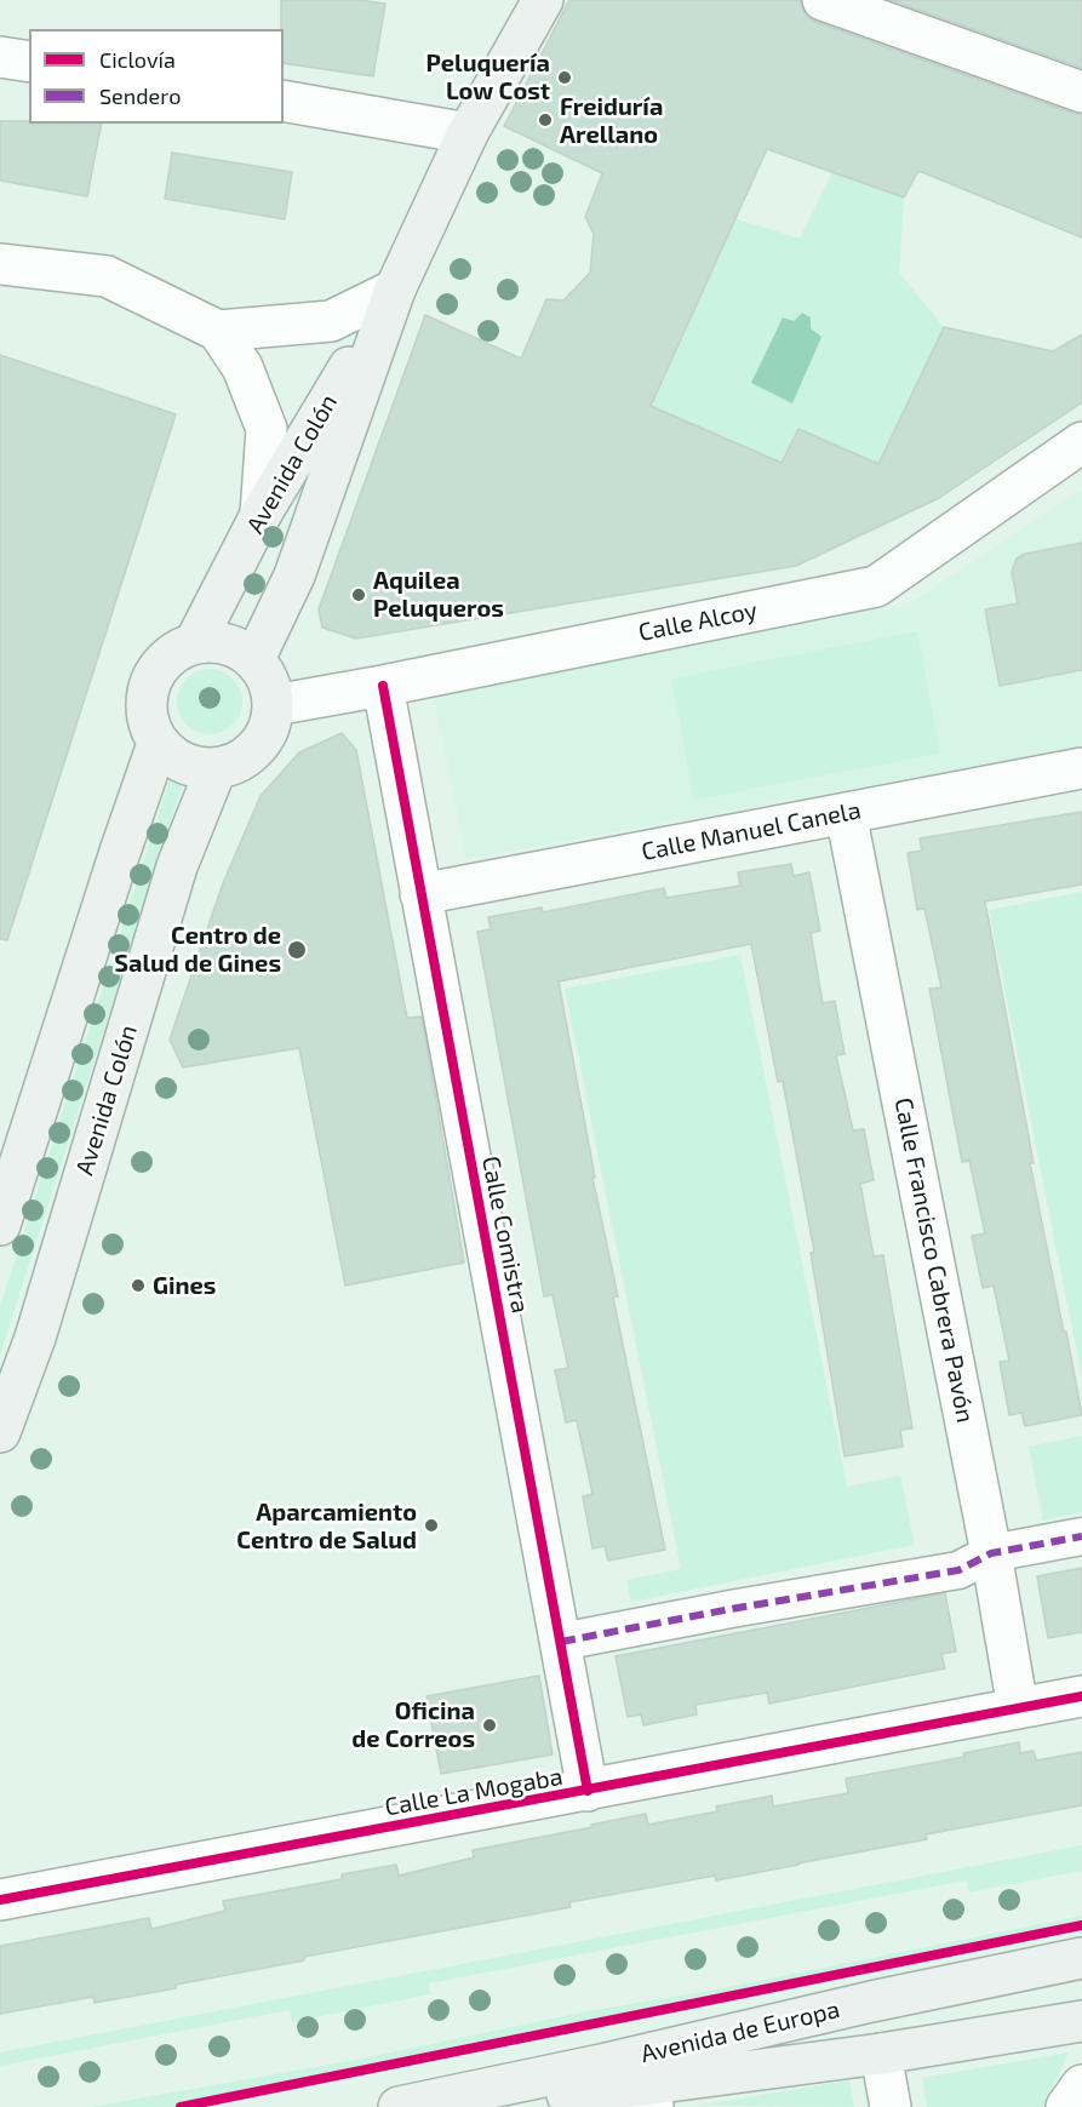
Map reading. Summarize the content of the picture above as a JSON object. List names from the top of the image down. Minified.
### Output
{"streets":{"main road":["Avenida Colón","Avenida de Europa"],"street":["Calle Alcoy","Calle Manuel Canela","Calle Comistra","Calle Francisco Cabrera Pavón","Calle La Mogaba"]},"crossings":[["Avenida Colón","Calle Alcoy"],["Calle Alcoy","Calle Comistra"],["Calle Manuel Canela","Calle Comistra"],["Calle Manuel Canela","Calle Francisco Cabrera Pavón"],["Calle Comistra","Calle La Mogaba"],["Calle Francisco Cabrera Pavón","Calle La Mogaba"]],"places":["Peluquería Low Cost","Freiduría Arellano","Aquilea Peluqueros","Centro de Salud de Gines","Gines","Aparcamiento Centro de Salud","Oficina de Correos"],"legend":["Ciclovía","Sendero"]}
